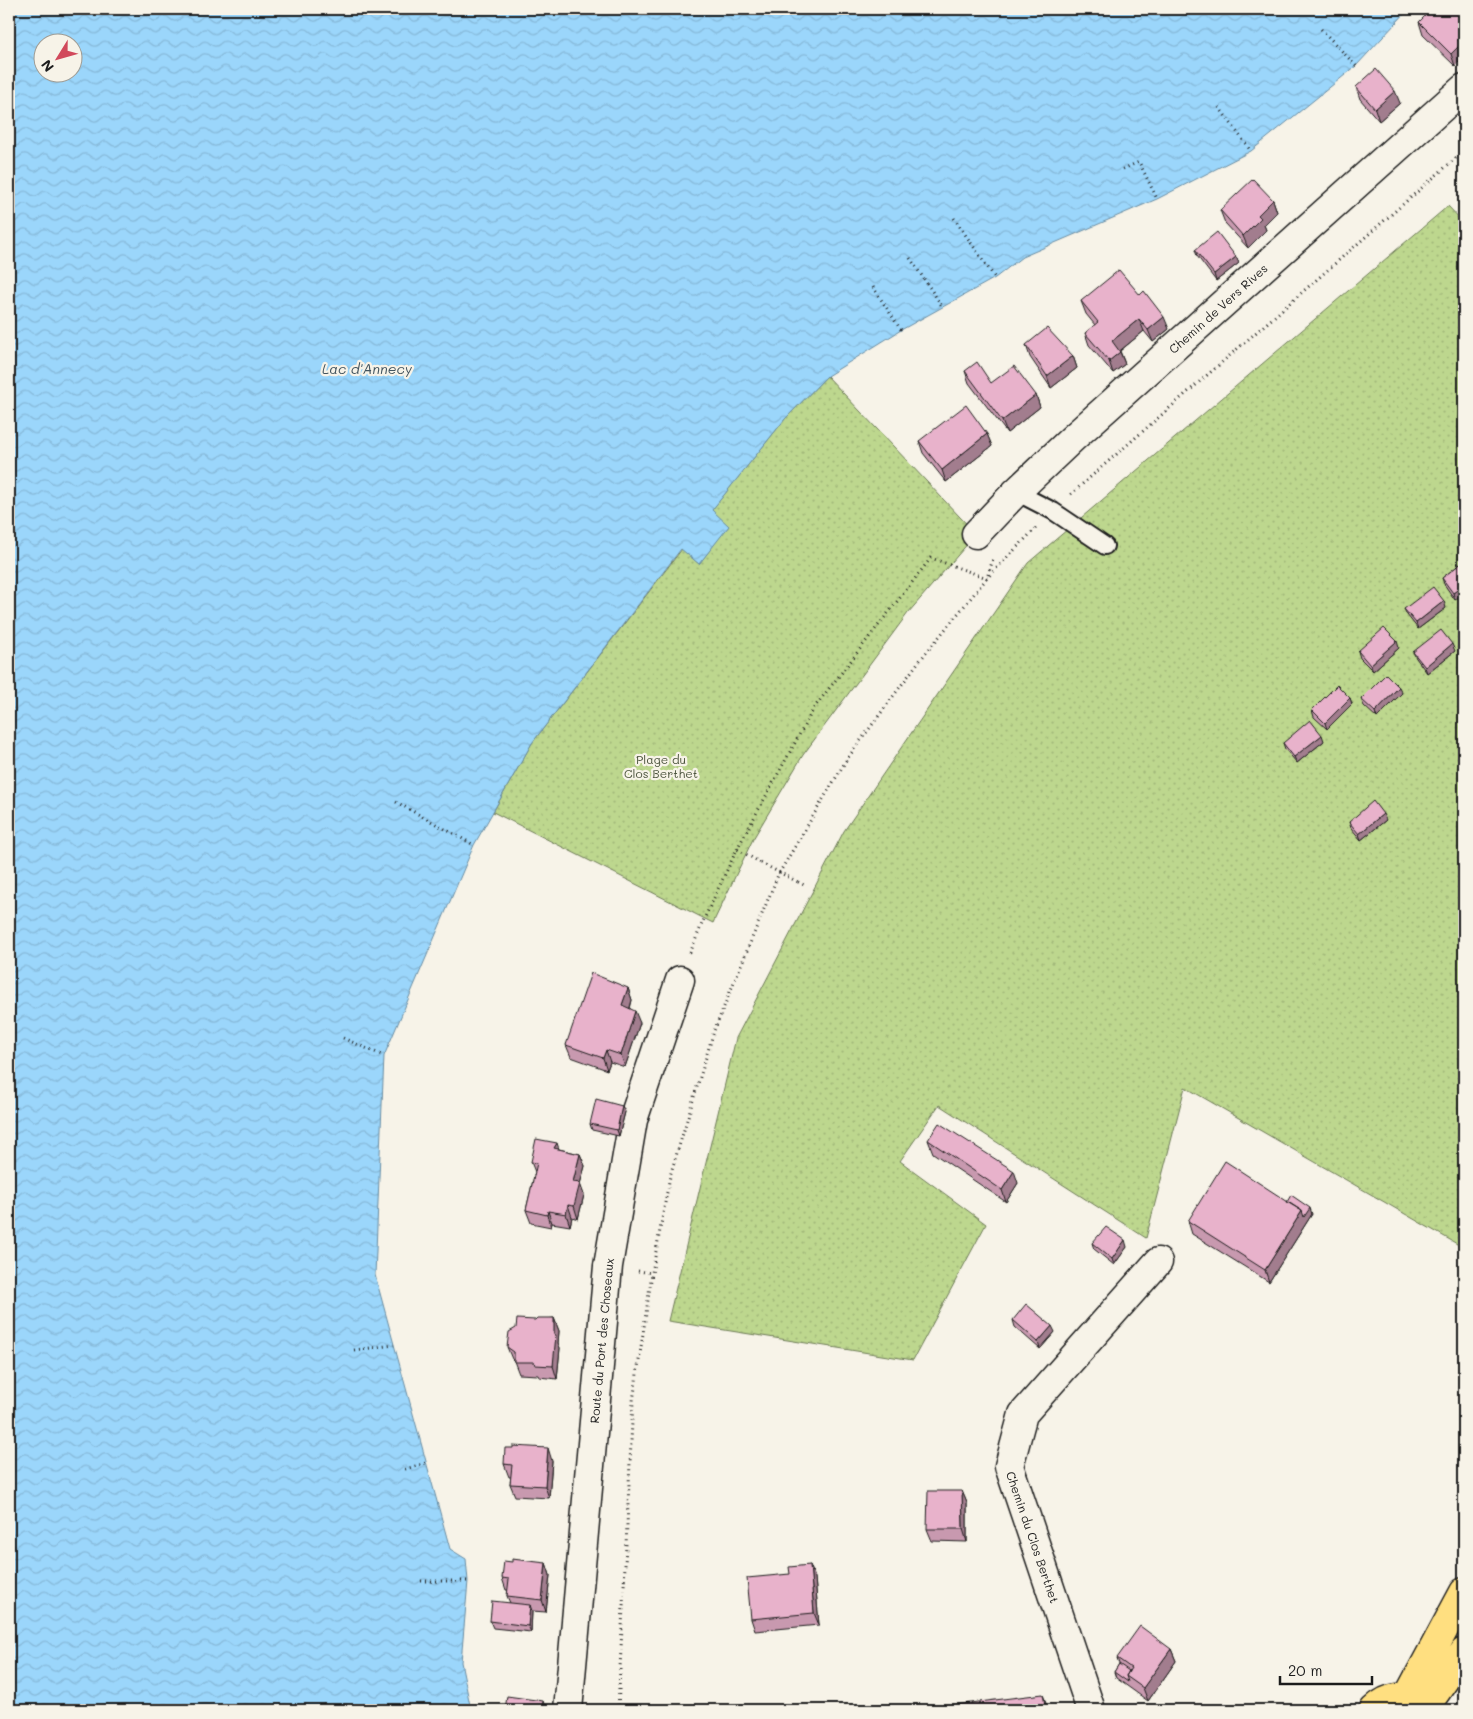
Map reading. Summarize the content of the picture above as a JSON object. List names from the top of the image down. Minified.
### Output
{"streets":{"street":["Chemin de Vers Rives","Route du Port des Choseaux","Chemin du Clos Berthet"]},"water":["Lac d'Annecy"],"parks":["Plage du Clos Berthet"],"scale_bar":"20 m","north":"bottom left"}
